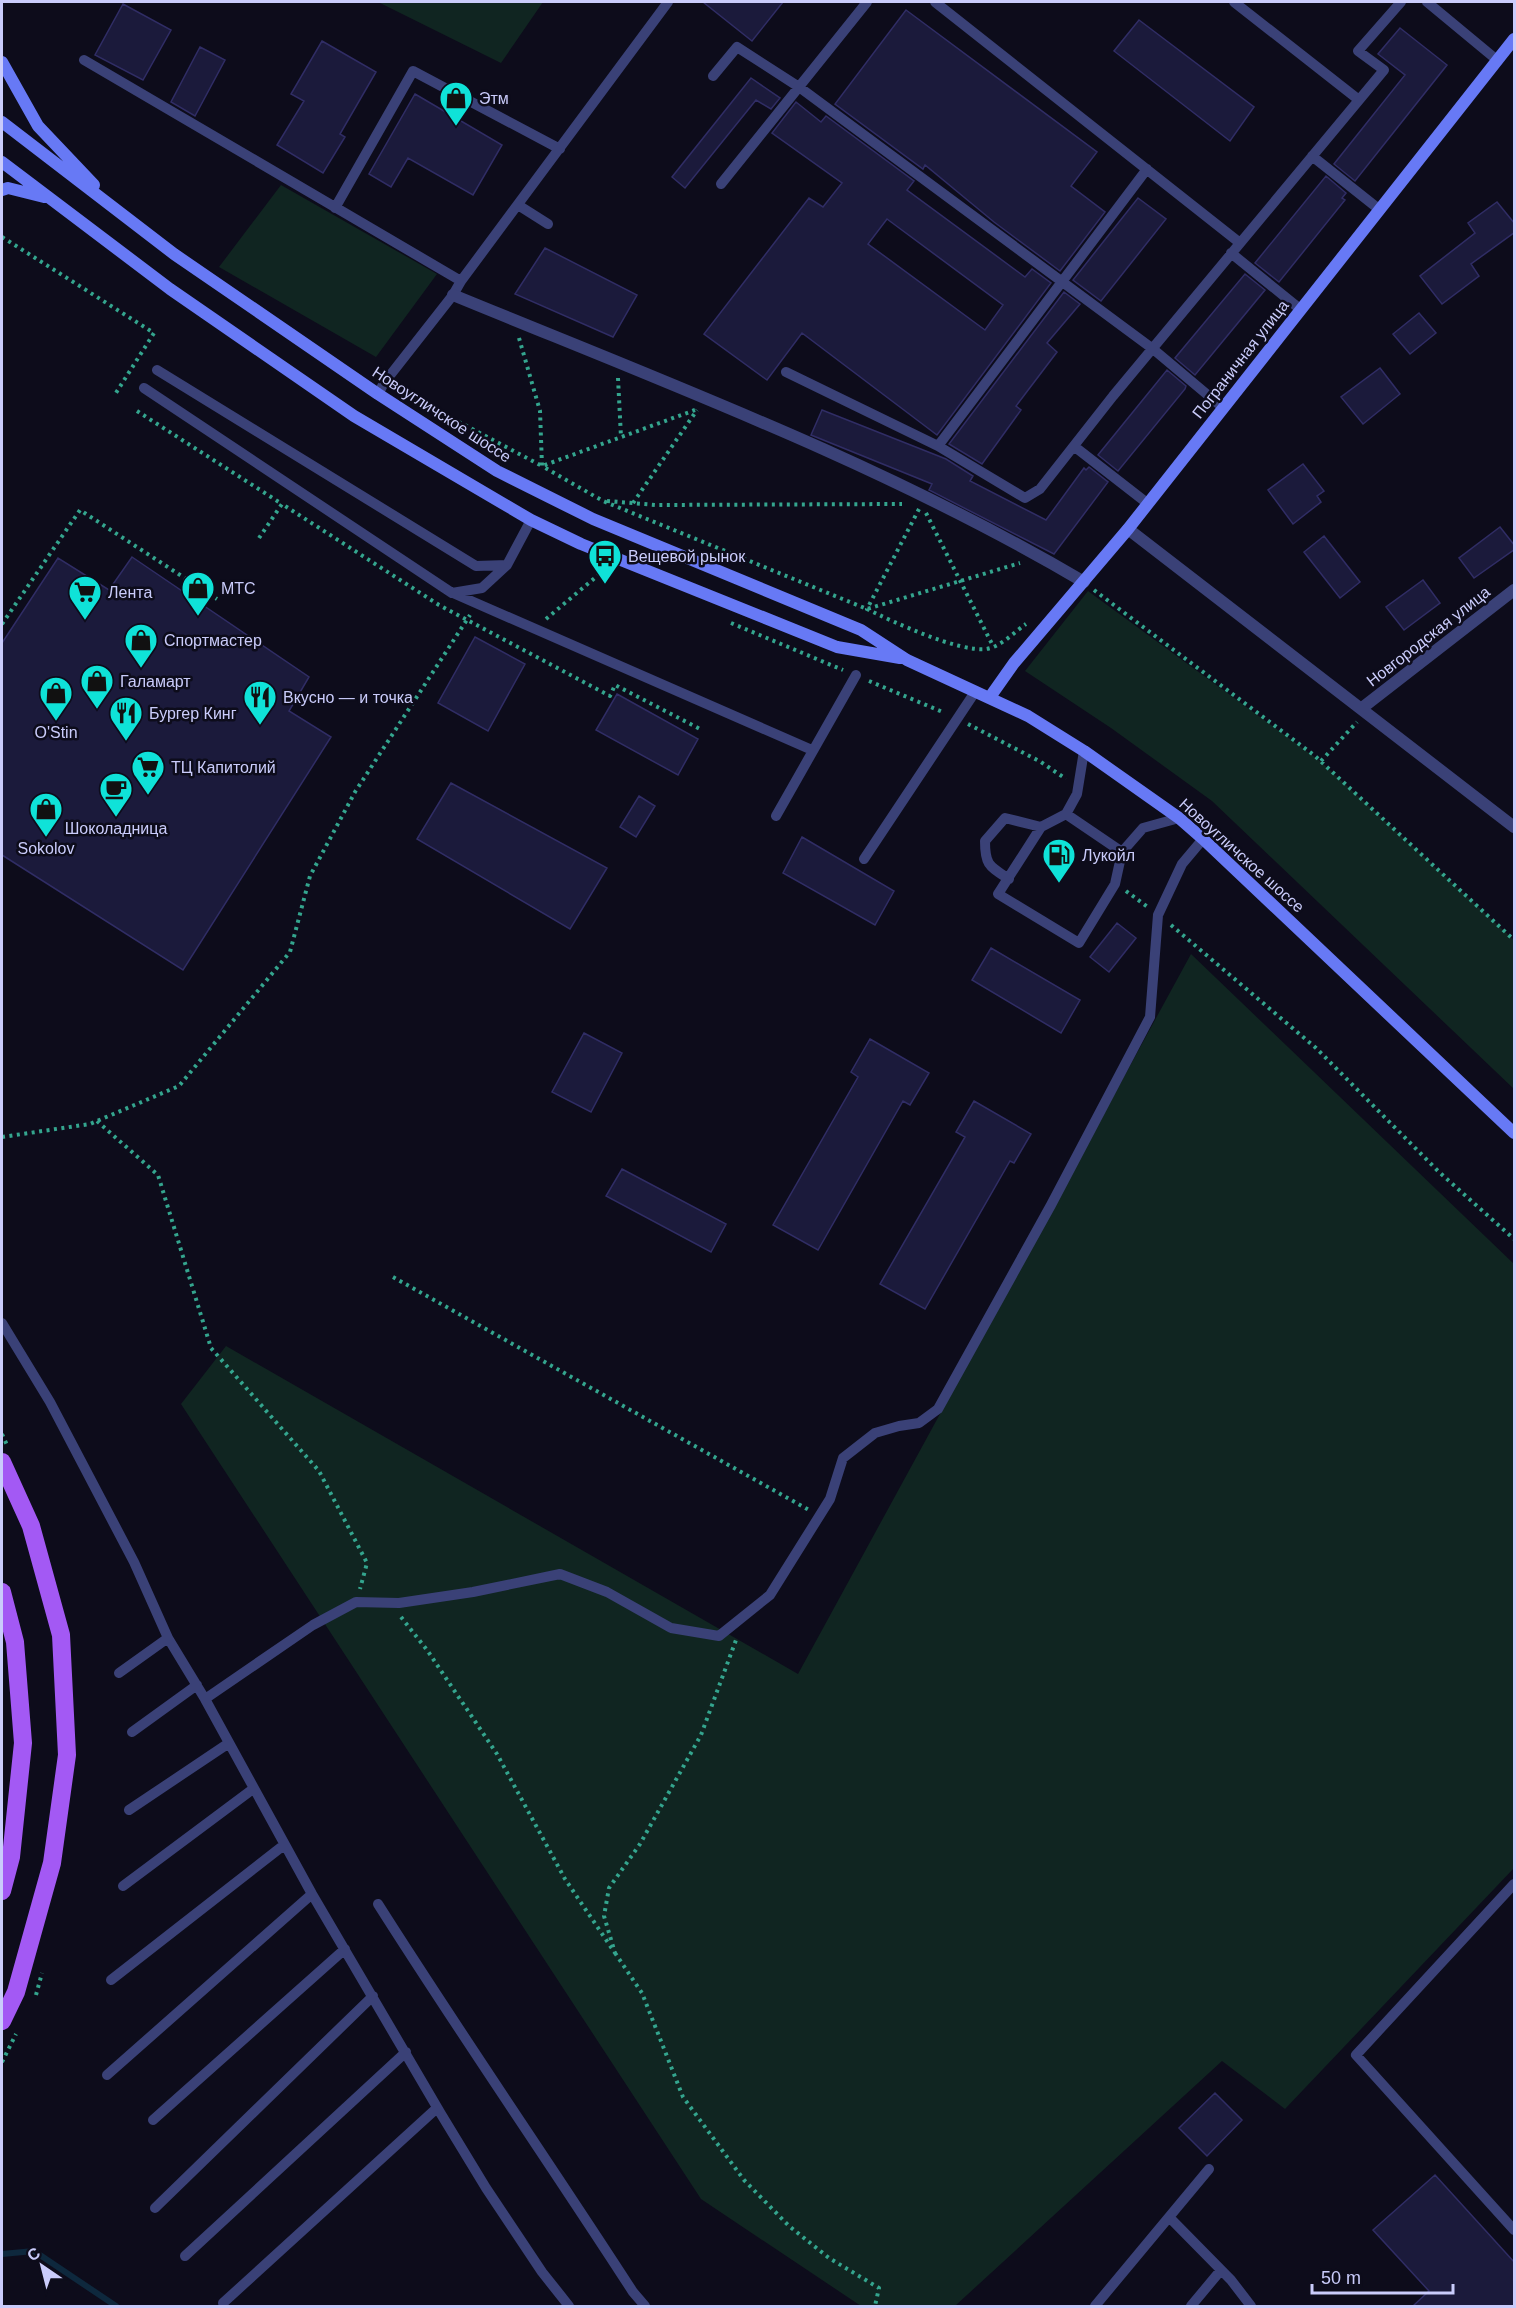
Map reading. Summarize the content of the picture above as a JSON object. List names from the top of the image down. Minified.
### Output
{"streets":{"main road":["Пограничная улица","Новоугличское шоссе"],"street":["Новгородская улица"]},"crossings":[["Пограничная улица","Новоугличское шоссе"]],"places":{"shop":["Этм","МТС","Спортмастер","Галамарт","O'Stin","Sokolov"],"bus stop":["Вещевой рынок"],"supermarket":["Лента","ТЦ Капитолий"],"restaurant":["Вкусно — и точка","Бургер Кинг"],"cafe":["Шоколадница"],"fuel station":["Лукойл"]},"scale_bar":"50 m","north":"top left"}
